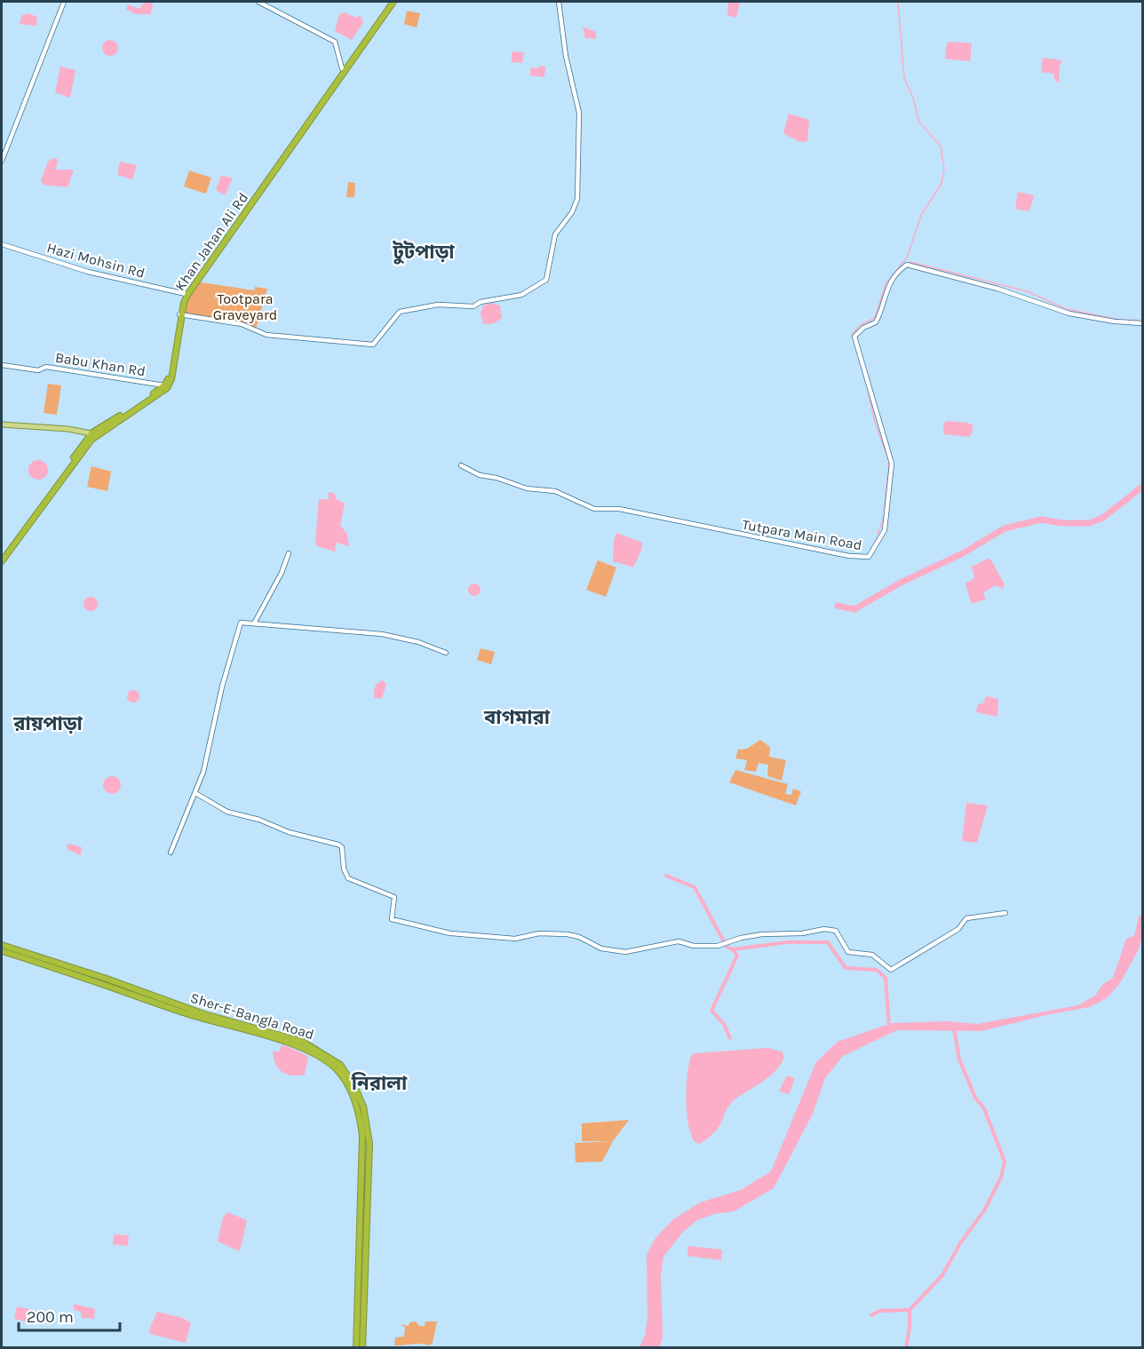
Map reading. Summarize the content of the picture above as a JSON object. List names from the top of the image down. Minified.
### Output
{"streets":{"highway":["Khan Jahan Ali Rd","Sher-E-Bangla Road"],"street":["Hazi Mohsin Rd","Babu Khan Rd","Tutpara Main Road"]},"crossings":[["Khan Jahan Ali Rd","Hazi Mohsin Rd"],["Khan Jahan Ali Rd","Babu Khan Rd"]],"districts":["টুটপাড়া","বাগমারা","রায়পাড়া","নিরালা"],"parks":["Tootpara Graveyard"],"scale_bar":"200 m"}
